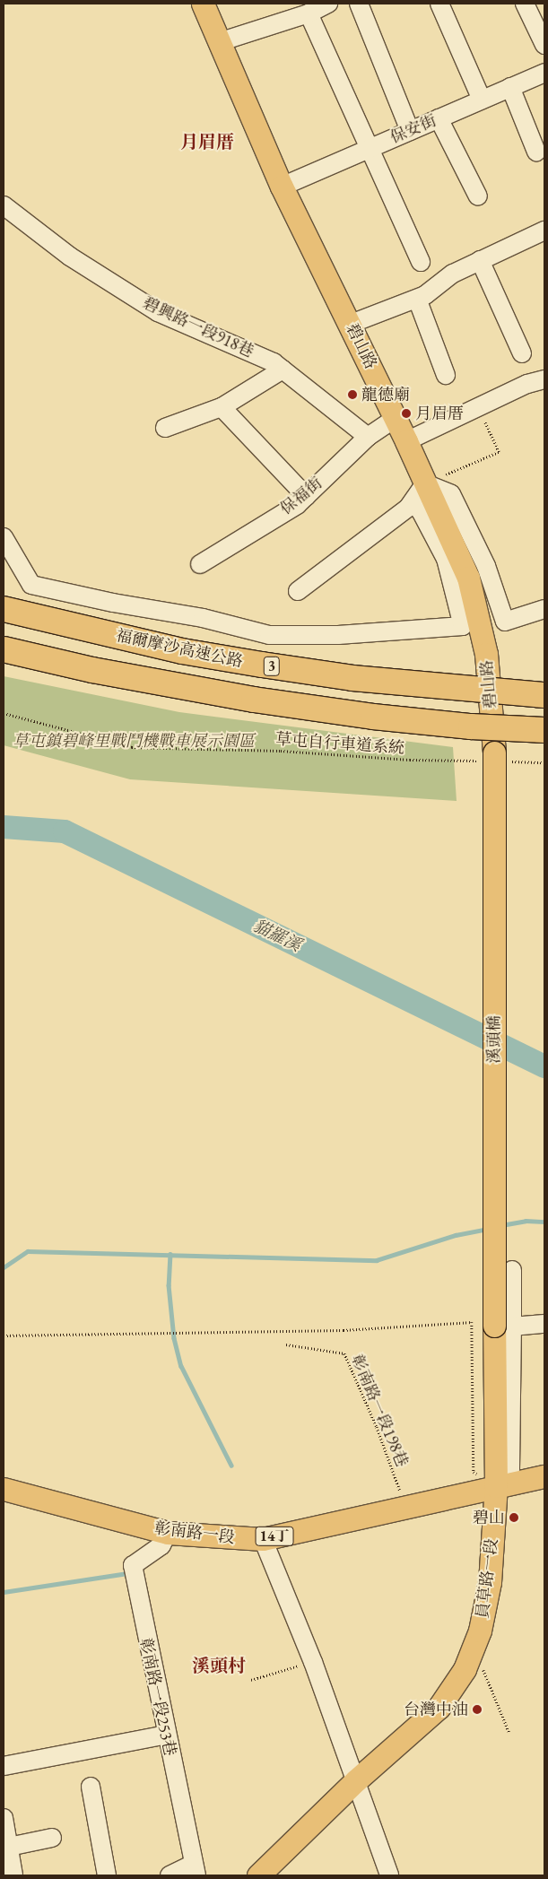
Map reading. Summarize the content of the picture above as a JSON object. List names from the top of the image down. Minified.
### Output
{"streets":{"highway":["福爾摩沙高速公路","3"],"main road":["碧山路","溪頭橋","彰南路一段","14丁","員草路一段"],"street":["保安街","碧興路一段918巷","保福街","彰南路一段253巷"],"path":["草屯自行車道系統","彰南路一段198巷"]},"crossings":[["保安街","碧山路"],["碧興路一段918巷","保福街"],["碧山路","保福街"],["碧山路","草屯自行車道系統"],["碧山路","溪頭橋"],["草屯自行車道系統","溪頭橋"],["溪頭橋","員草路一段"],["彰南路一段198巷","彰南路一段"],["彰南路一段","員草路一段"],["彰南路一段","彰南路一段253巷"]],"districts":["月眉厝","溪頭村"],"water":["貓羅溪"],"parks":["草屯鎮碧峰里戰鬥機戰車展示園區"],"places":["龍德廟","月眉厝","碧山","台灣中油"]}
